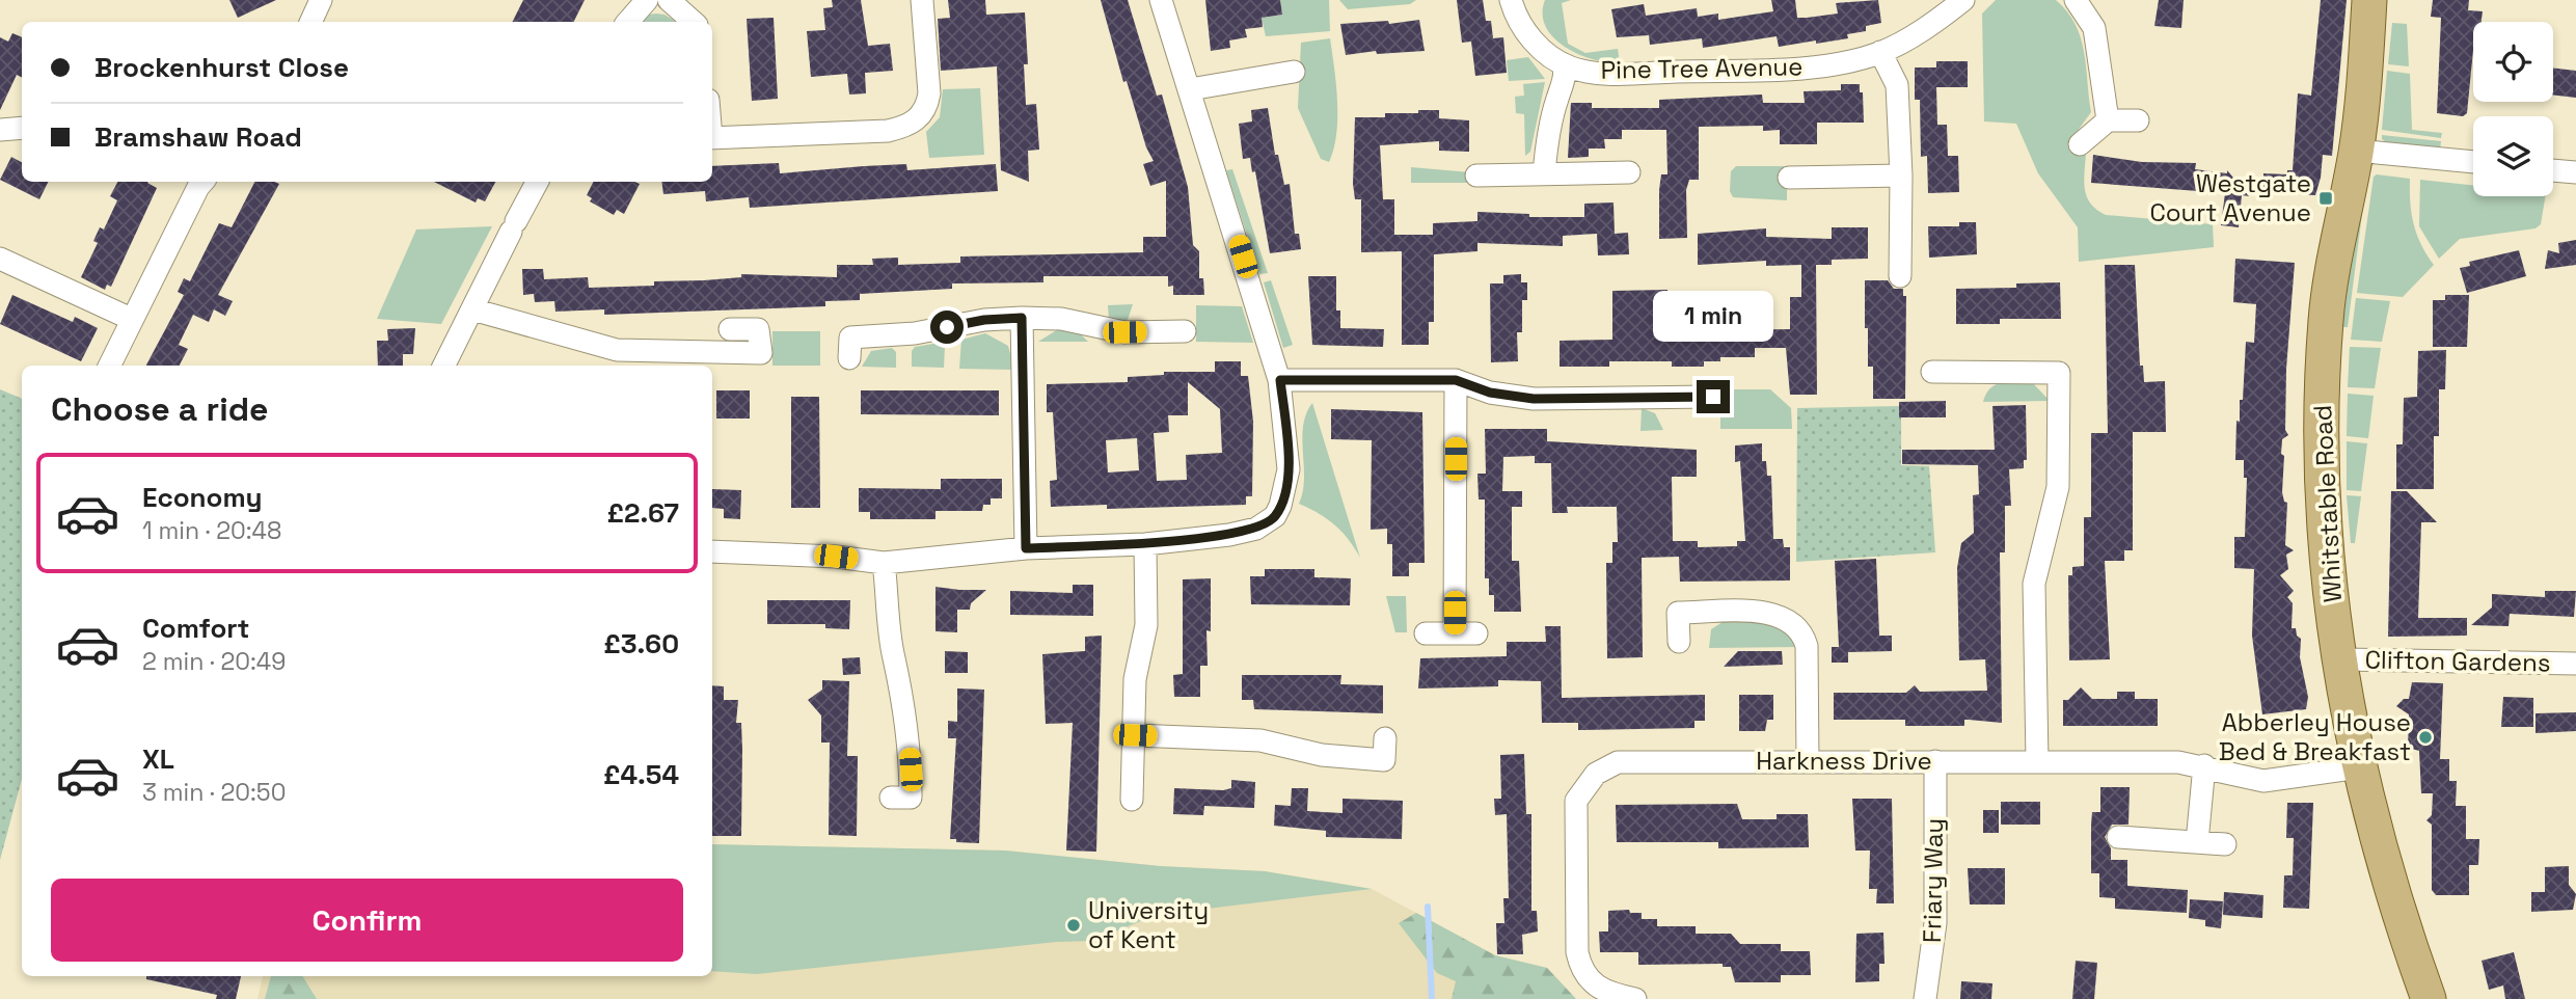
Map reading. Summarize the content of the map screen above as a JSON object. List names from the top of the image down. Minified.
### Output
{"streets":{"main road":["Whitstable Road"],"street":["Pine Tree Avenue","Clifton Gardens","Harkness Drive","Friary Way"]},"crossings":[["Whitstable Road","Clifton Gardens"],["Whitstable Road","Harkness Drive"],["Harkness Drive","Friary Way"]],"places":{"transit":["Westgate Court Avenue"],"other":["Abberley House Bed & Breakfast","University of Kent"]},"page":{"banner":["Brockenhurst Close","Bramshaw Road"],"bubble":"1 min","heading":"Choose a ride","list":[{"name":"Economy","note":"1 min · 20:48","value":"£2.67"},{"name":"Comfort","note":"2 min · 20:49","value":"£3.60"},{"name":"XL","note":"3 min · 20:50","value":"£4.54"}],"buttons":"Confirm"}}
